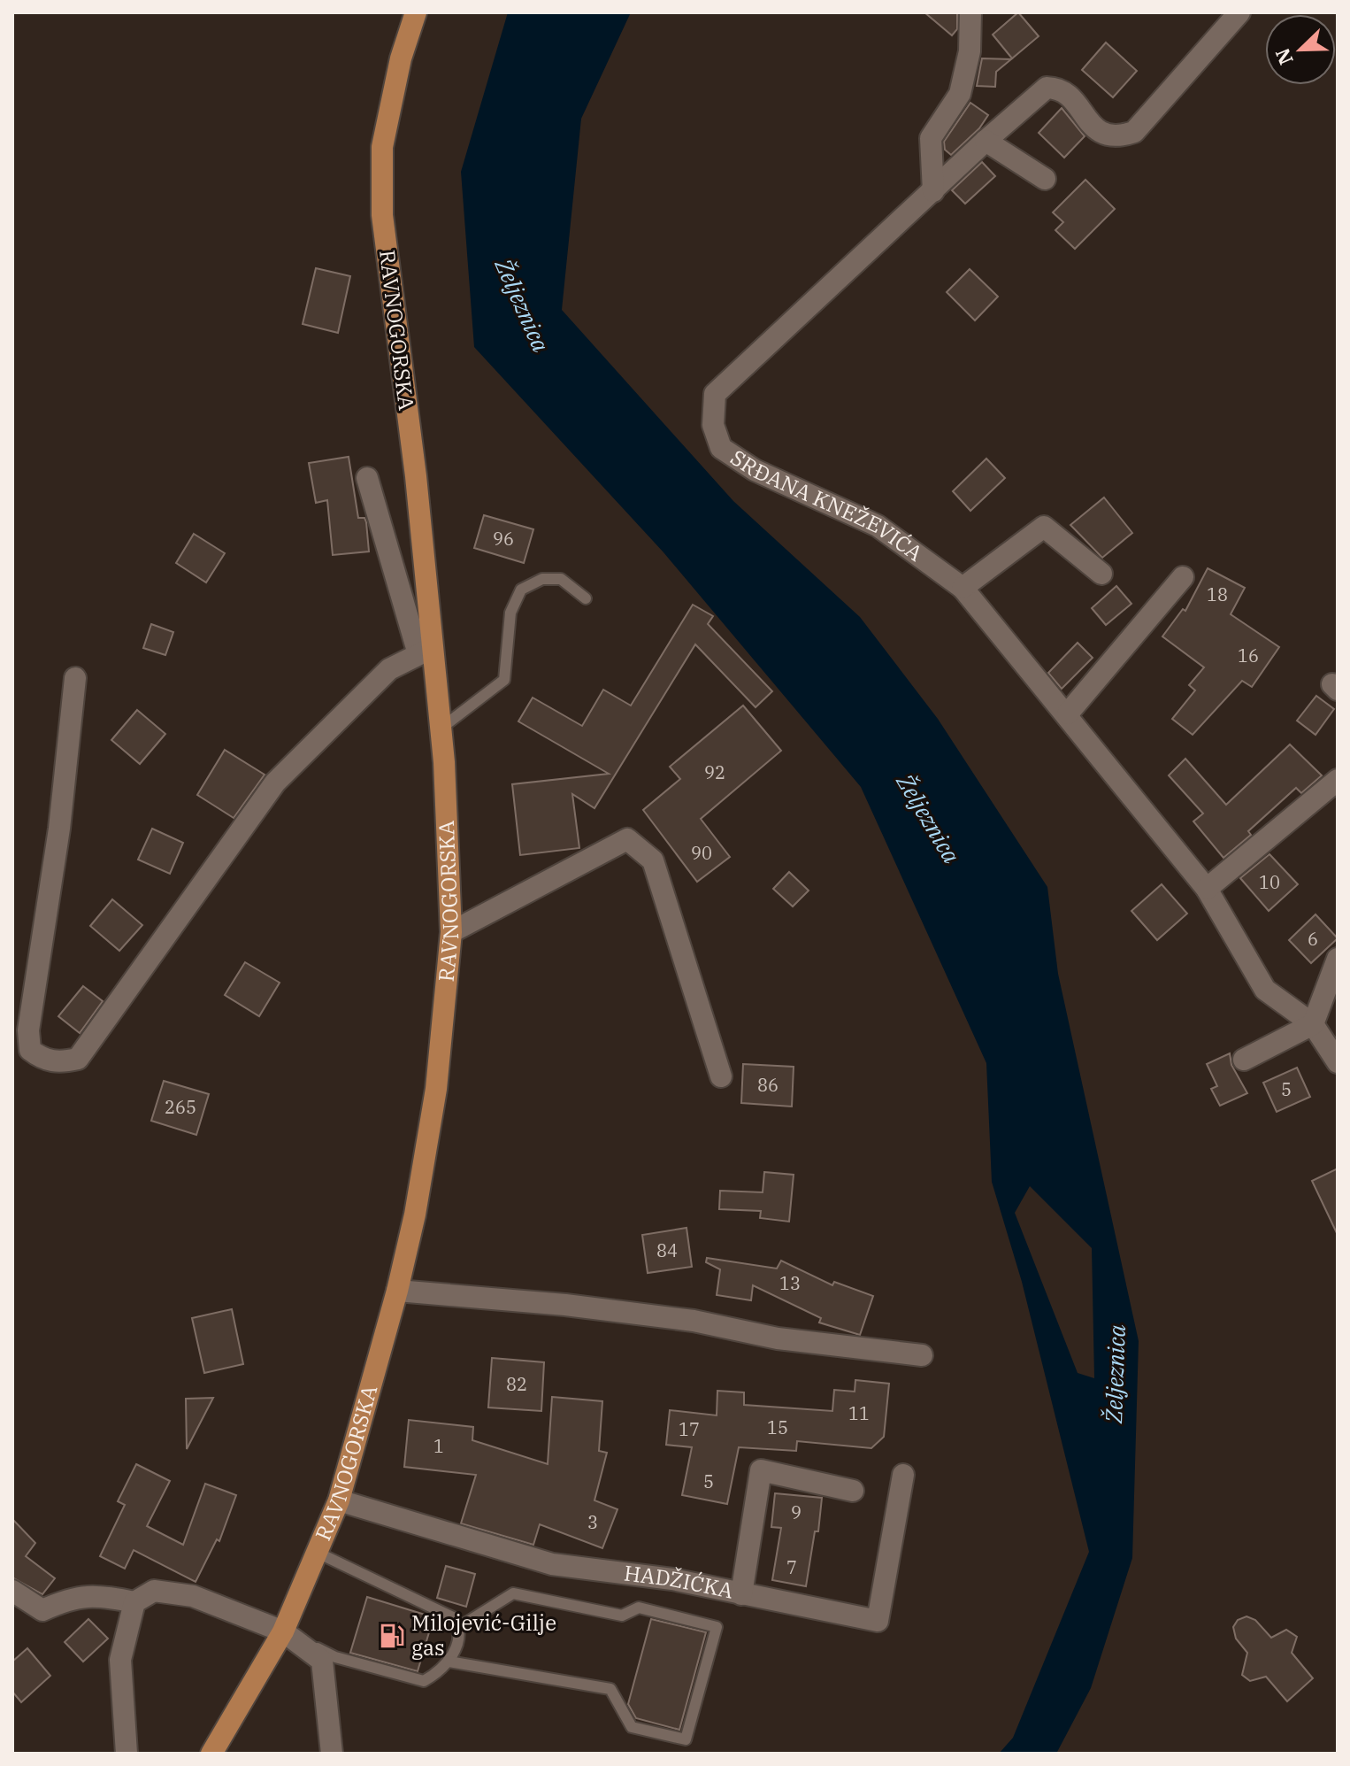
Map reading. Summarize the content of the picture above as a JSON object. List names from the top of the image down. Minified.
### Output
{"streets":{"main road":["RAVNOGORSKA"],"street":["SRĐANA KNEŽEVIĆA","HADŽIĆKA"]},"crossings":[["RAVNOGORSKA","HADŽIĆKA"]],"water":["Željeznica"],"places":{"fuel station":["Milojević-Gilje gas"]},"house_numbers":["96","18","16","92","90","10","6","86","5","265","84","13","82","11","15","17","1","5","9","3","7"],"north":"bottom left"}
